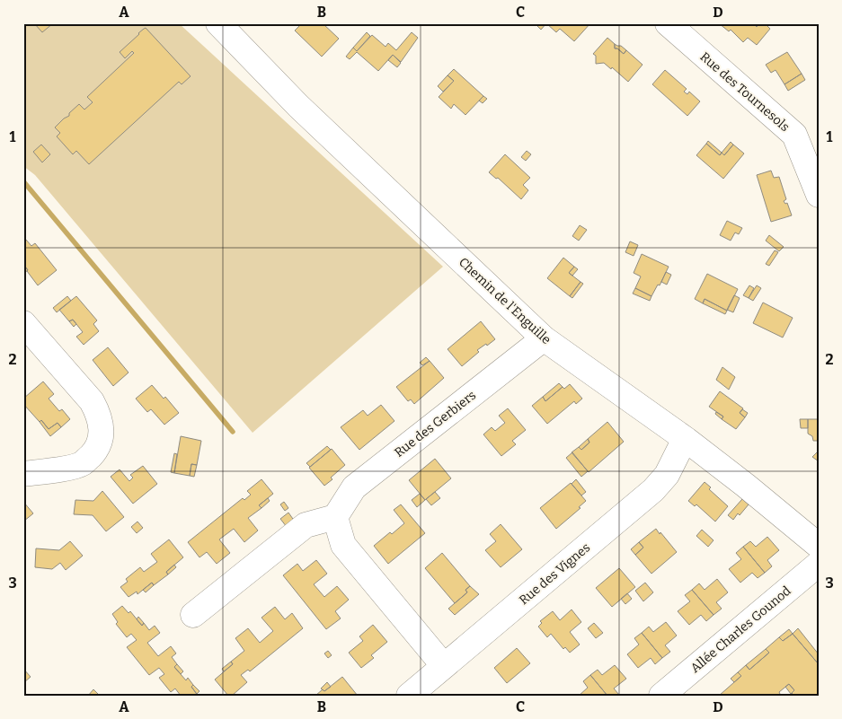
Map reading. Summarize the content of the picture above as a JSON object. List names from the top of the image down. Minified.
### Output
{"streets":{"street":["Rue des Tournesols","Chemin de l'Enguille","Rue des Gerbiers","Rue des Vignes","Allée Charles Gounod"]},"crossings":[["Chemin de l'Enguille","Rue des Gerbiers"],["Chemin de l'Enguille","Rue des Vignes"]],"grid":{"columns":["A","B","C","D"],"rows":["1","2","3"]}}
